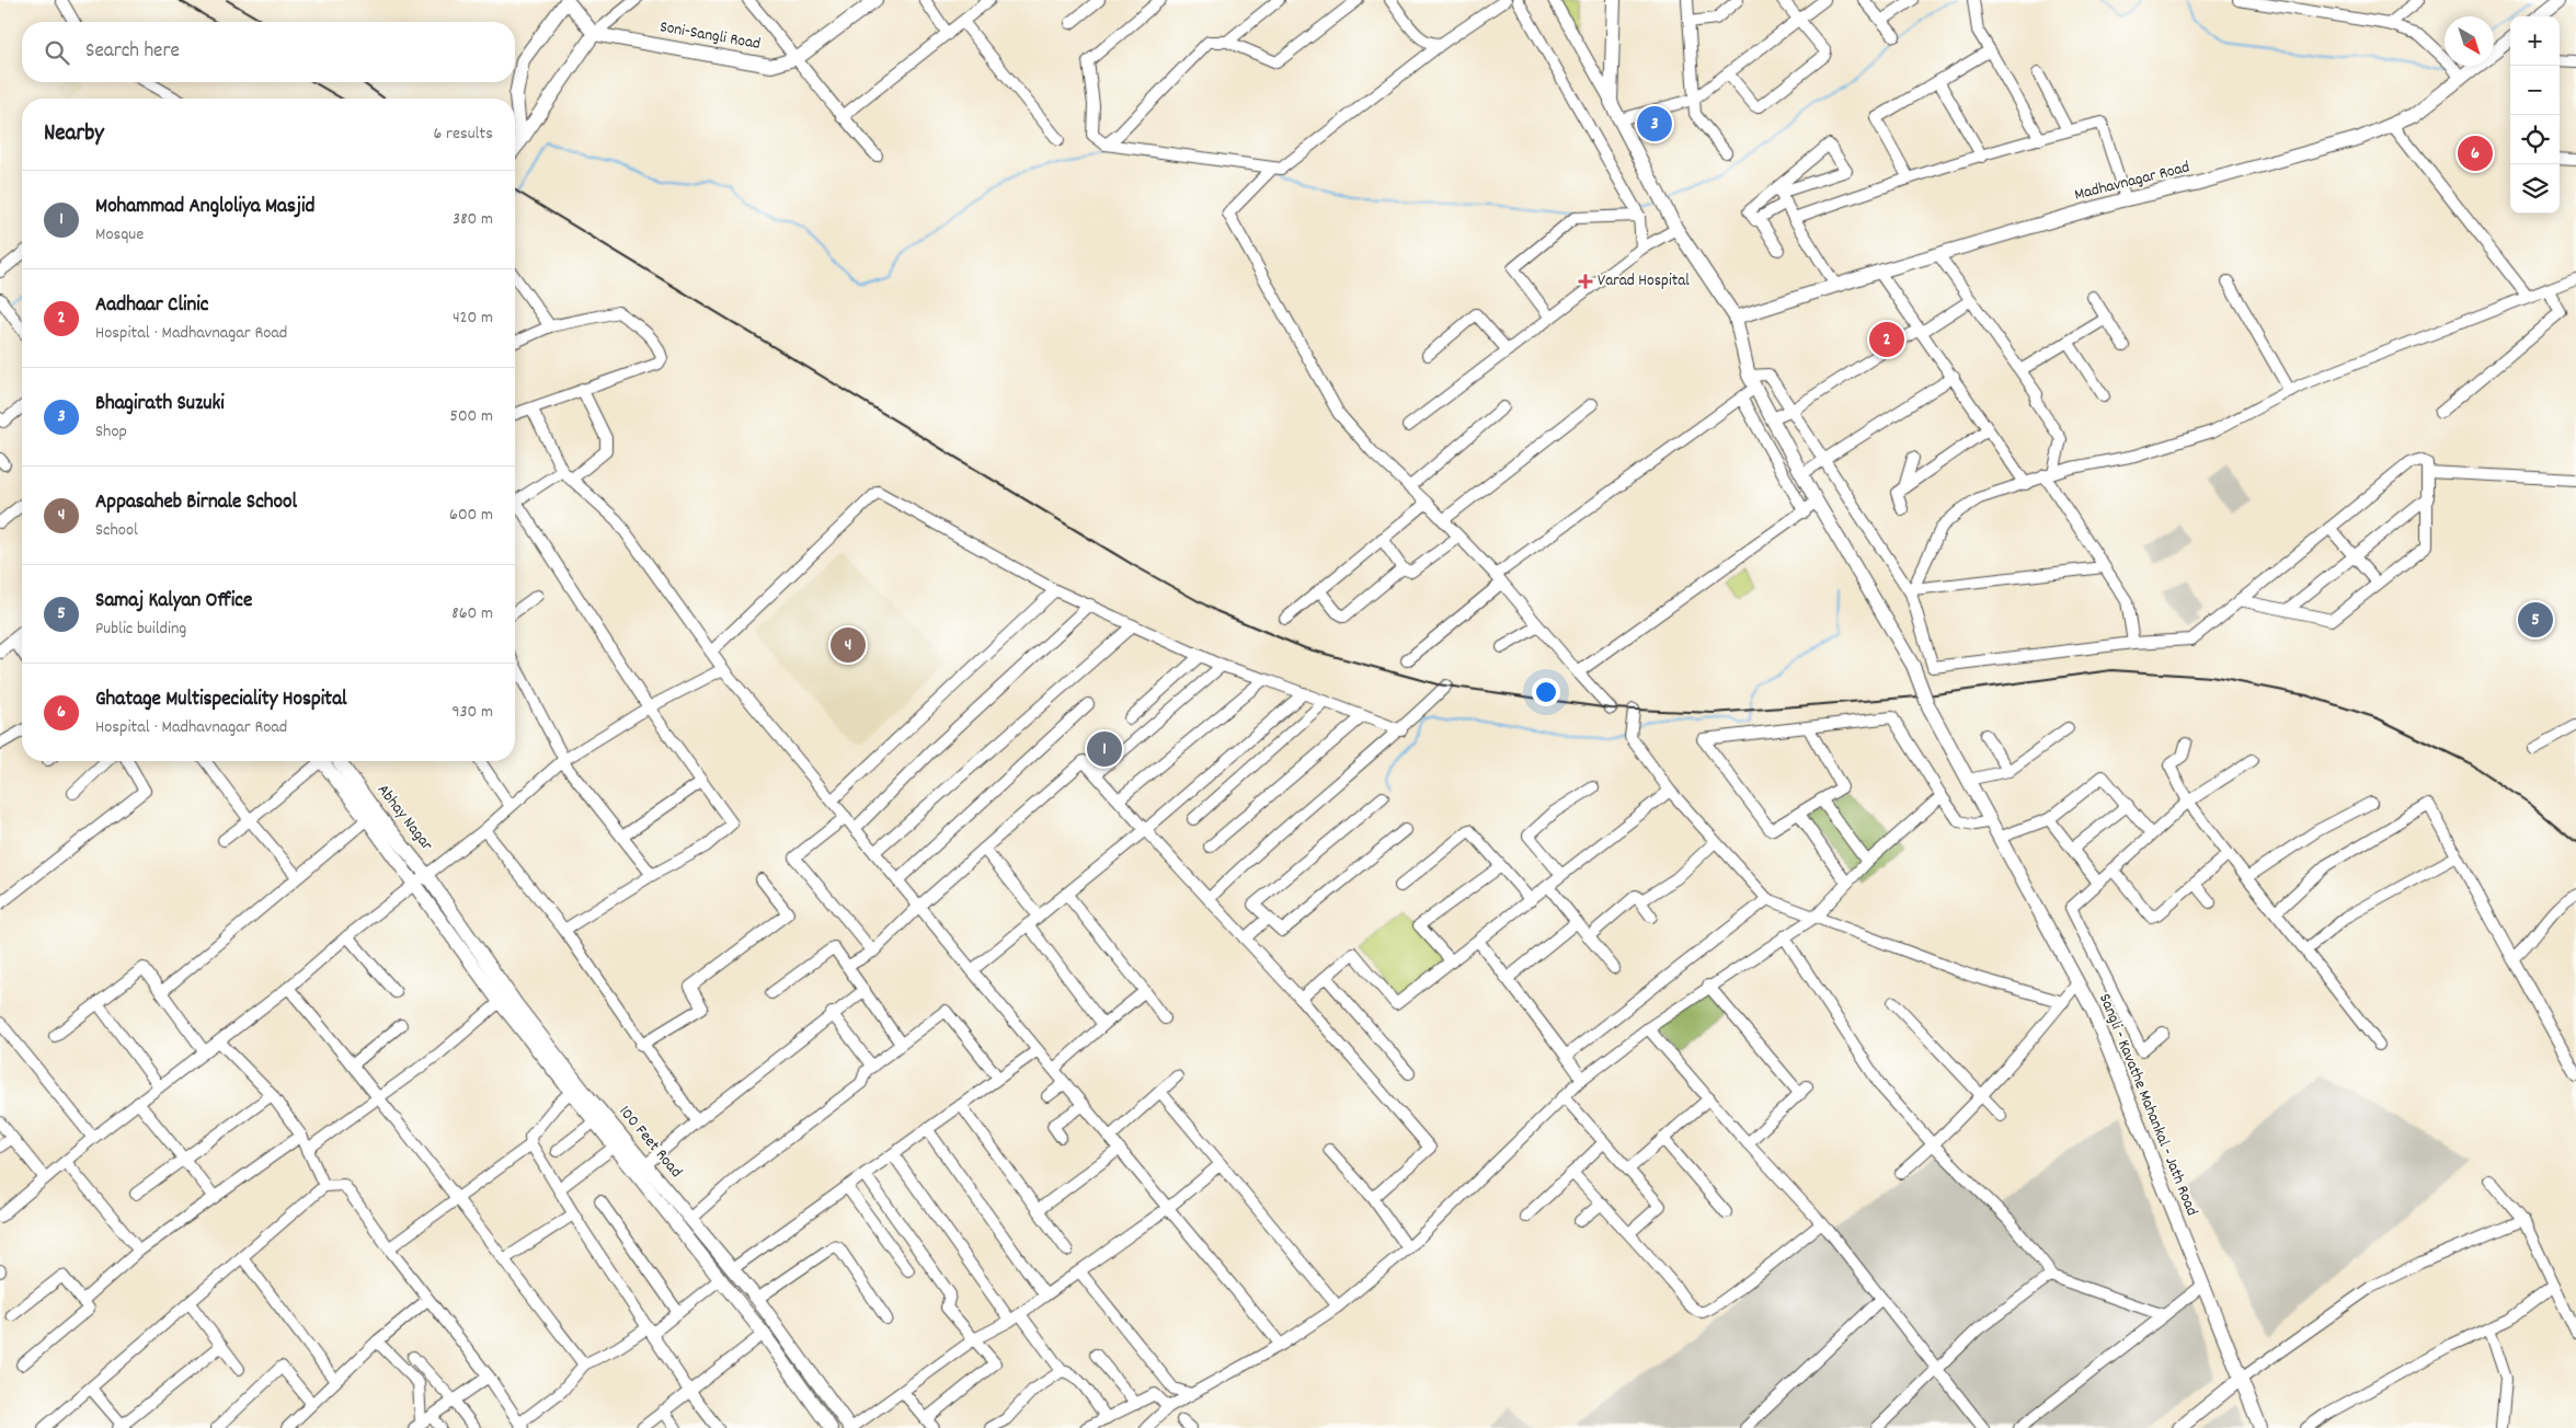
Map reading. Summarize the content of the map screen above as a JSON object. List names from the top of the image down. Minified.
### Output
{"streets":{"main road":["Soni-Sangli Road","Madhavnagar Road","Abhay Nagar","Sangli - Kavathe Mahankal - Jath Road","100 Feet Road"]},"crossings":[["Madhavnagar Road","Sangli - Kavathe Mahankal - Jath Road"],["Abhay Nagar","100 Feet Road"]],"places":{"health":["Varad Hospital"]},"north":"bottom right","page":{"map_buttons":["+","−"],"search":"Search here","heading":["Nearby","6 results"],"pins":["3","6","2","5","4","1"],"list":[{"mark":"1","name":"Mohammad Angloliya Masjid","note":"Mosque","value":"380 m"},{"mark":"2","name":"Aadhaar Clinic","note":"Hospital · Madhavnagar Road","value":"420 m"},{"mark":"3","name":"Bhagirath Suzuki","note":"Shop","value":"500 m"},{"mark":"4","name":"Appasaheb Birnale School","note":"School","value":"600 m"},{"mark":"5","name":"Samaj Kalyan Office","note":"Public building","value":"860 m"},{"mark":"6","name":"Ghatage Multispeciality Hospital","note":"Hospital · Madhavnagar Road","value":"930 m"}]}}
